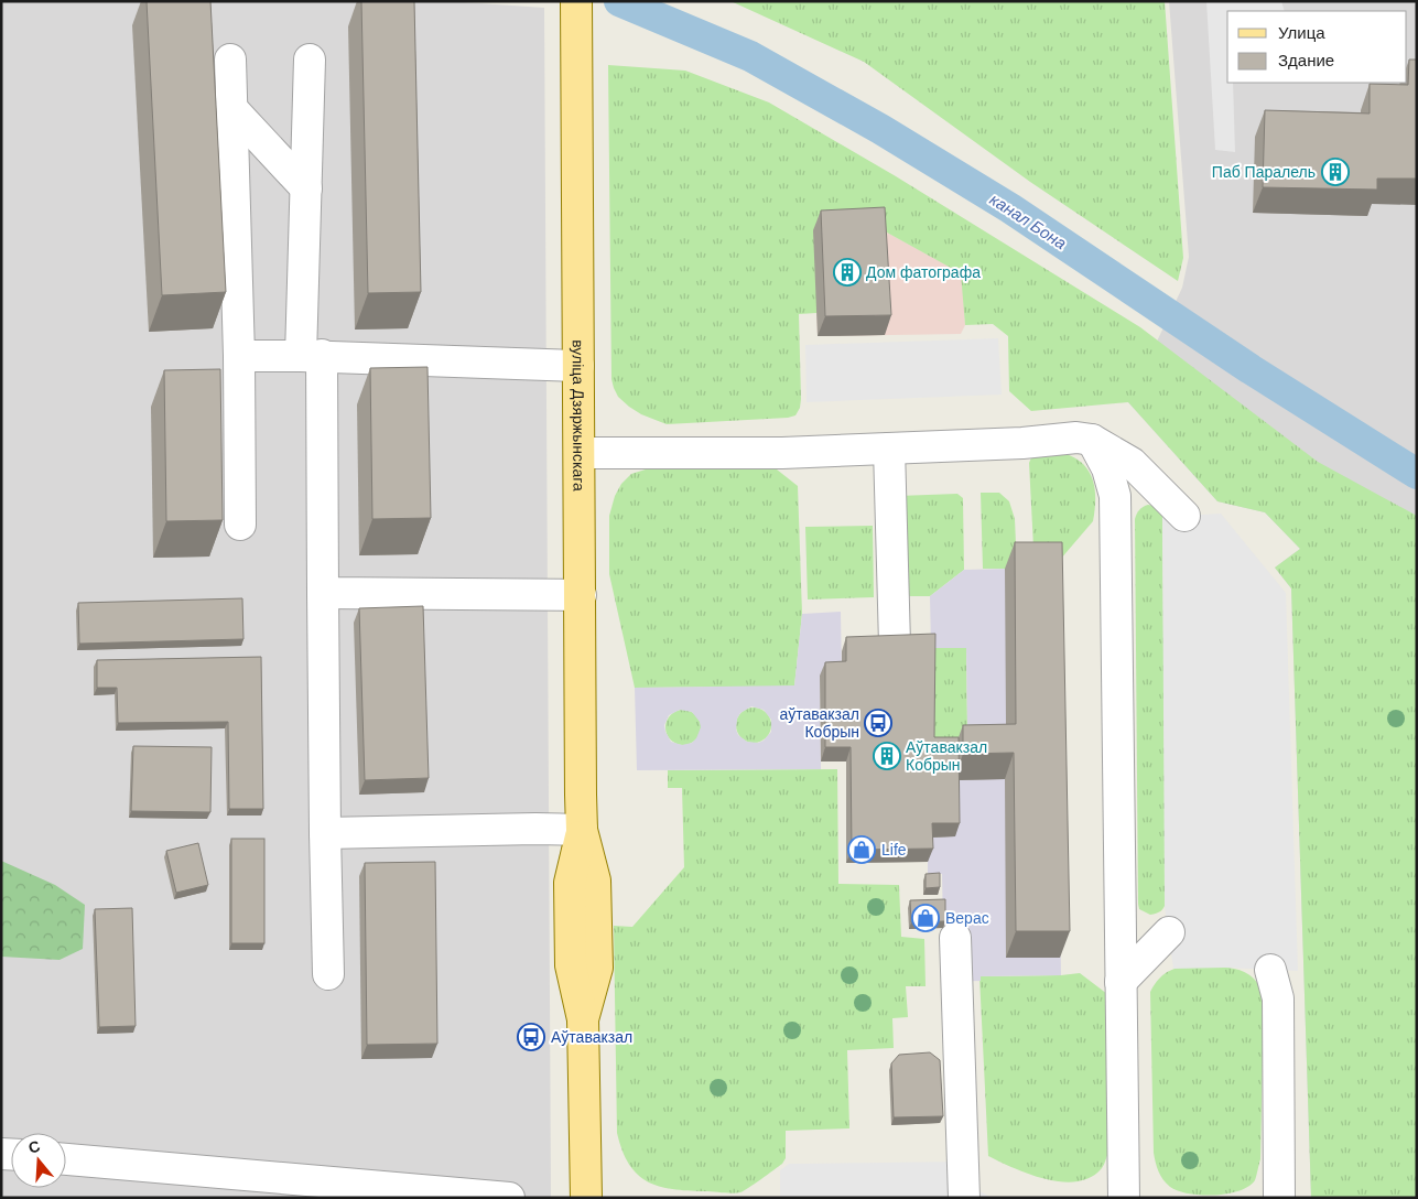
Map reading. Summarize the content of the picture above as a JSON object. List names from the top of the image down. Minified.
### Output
{"streets":{"main road":["вуліца Дзяржынскага"]},"water":["канал Бона"],"places":{"building":["Паб Паралель","Дом фатографа","Аўтавакзал Кобрын"],"bus stop":["аўтавакзал Кобрын","Аўтавакзал"],"shop":["Life","Верас"]},"legend":["Улица","Здание"],"north":"top"}
